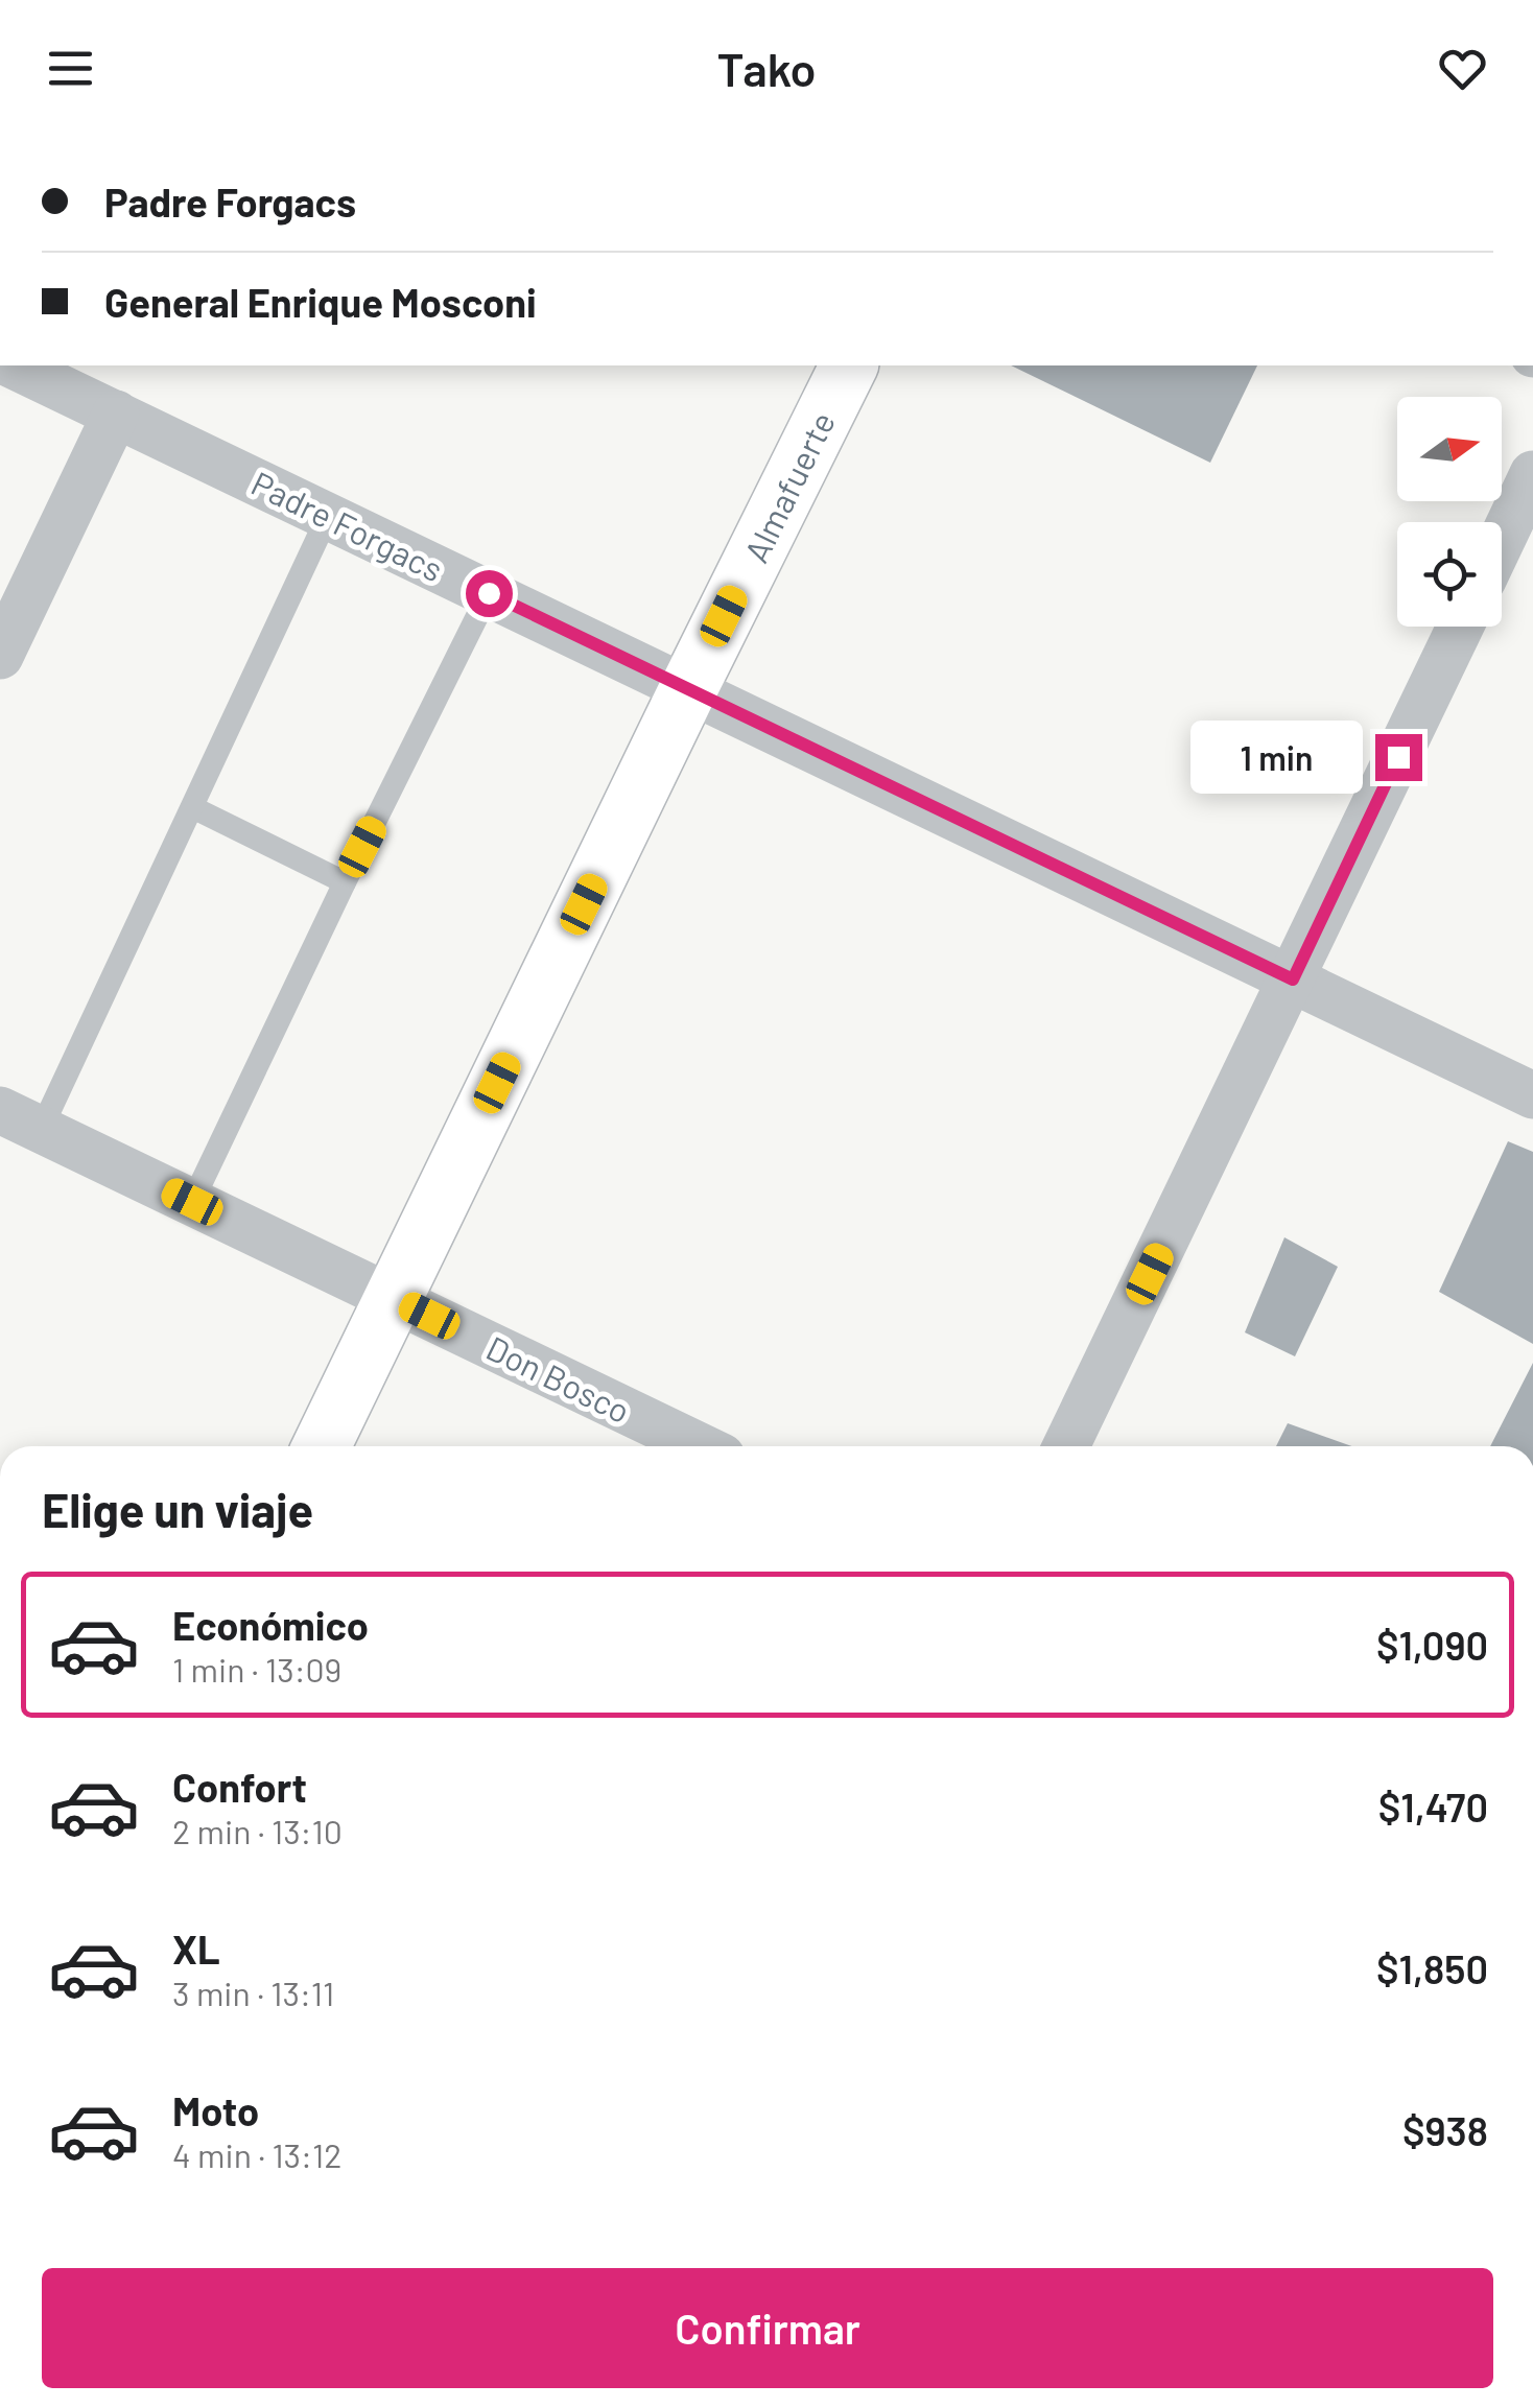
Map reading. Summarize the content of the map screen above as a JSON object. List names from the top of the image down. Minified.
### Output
{"streets":{"street":["Almafuerte","Padre Forgacs","Don Bosco"]},"crossings":[["Almafuerte","Padre Forgacs"],["Almafuerte","Don Bosco"]],"north":"right","page":{"header":"Tako","banner":["Padre Forgacs","General Enrique Mosconi"],"bubble":"1 min","heading":"Elige un viaje","list":[{"name":"Económico","note":"1 min · 13:09","value":"$1,090"},{"name":"Confort","note":"2 min · 13:10","value":"$1,470"},{"name":"XL","note":"3 min · 13:11","value":"$1,850"},{"name":"Moto","note":"4 min · 13:12","value":"$938"}],"buttons":"Confirmar"}}
